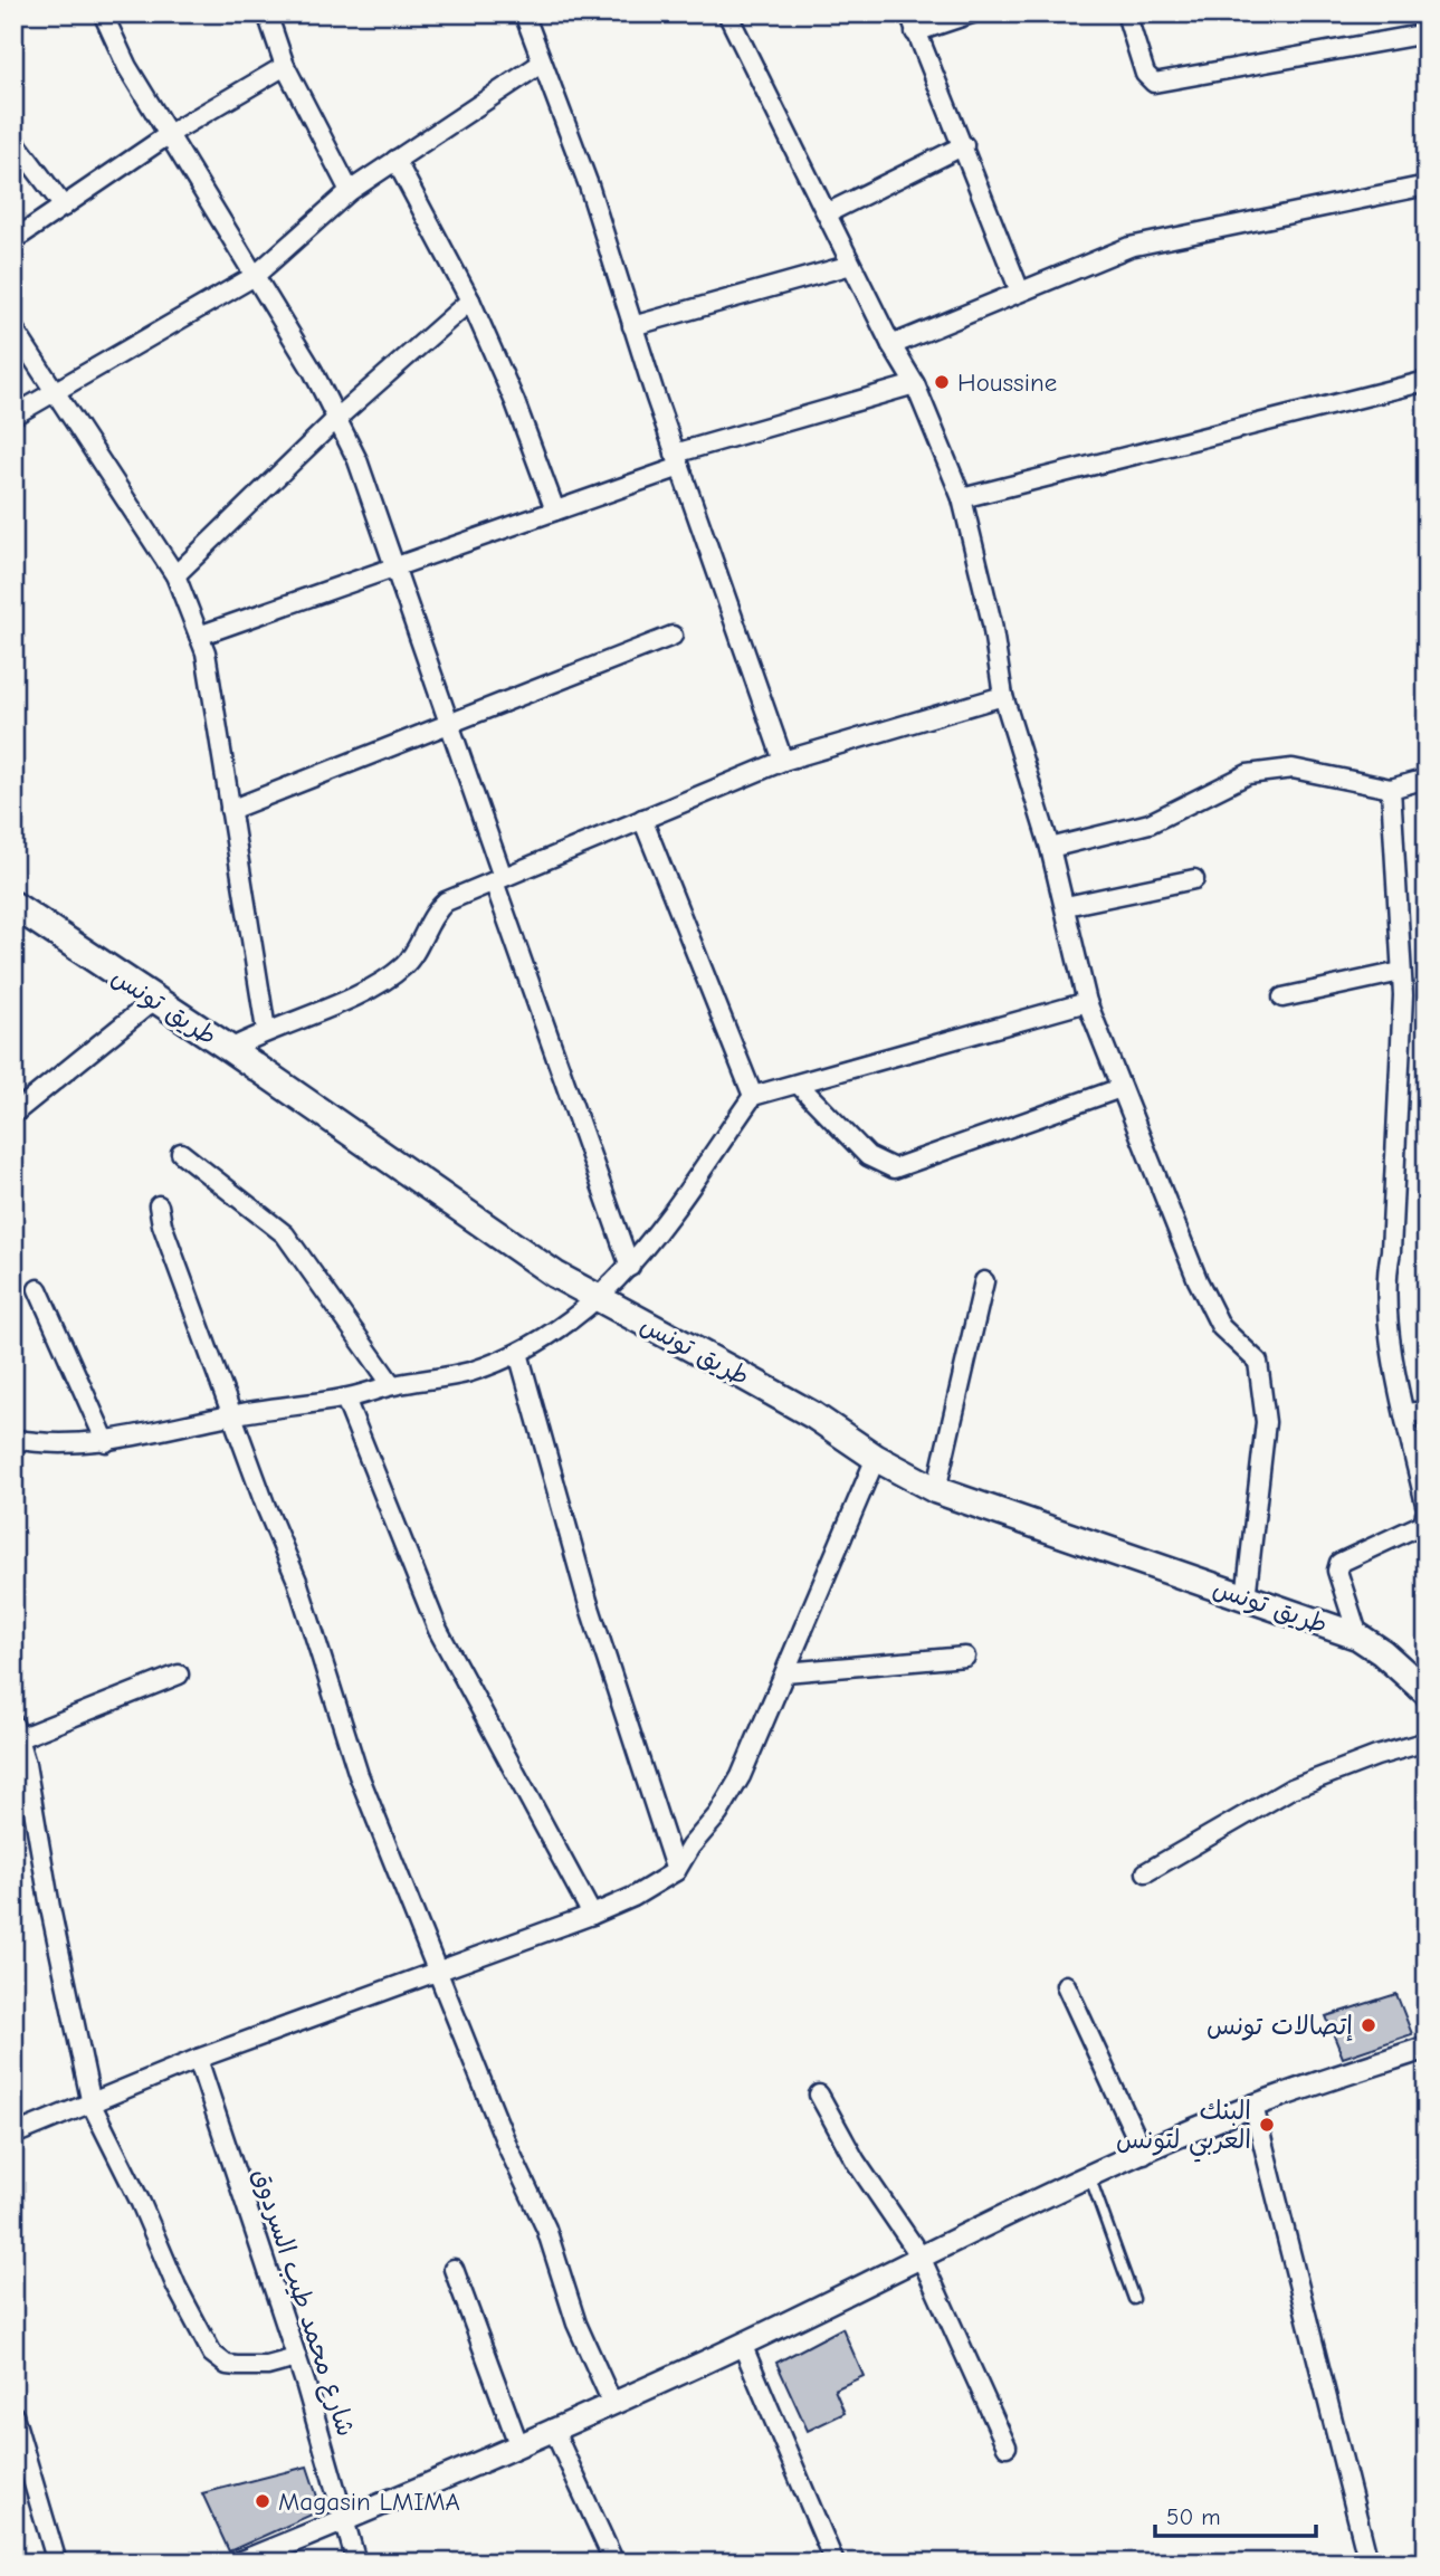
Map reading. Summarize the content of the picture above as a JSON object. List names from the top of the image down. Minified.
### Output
{"streets":{"main road":["طريق تونس"],"street":["شارع محمد طيب السردوق"]},"places":["Houssine","إتصالات تونس","البنك العربي لتونس","Magasin LMIMA"],"scale_bar":"50 m"}
